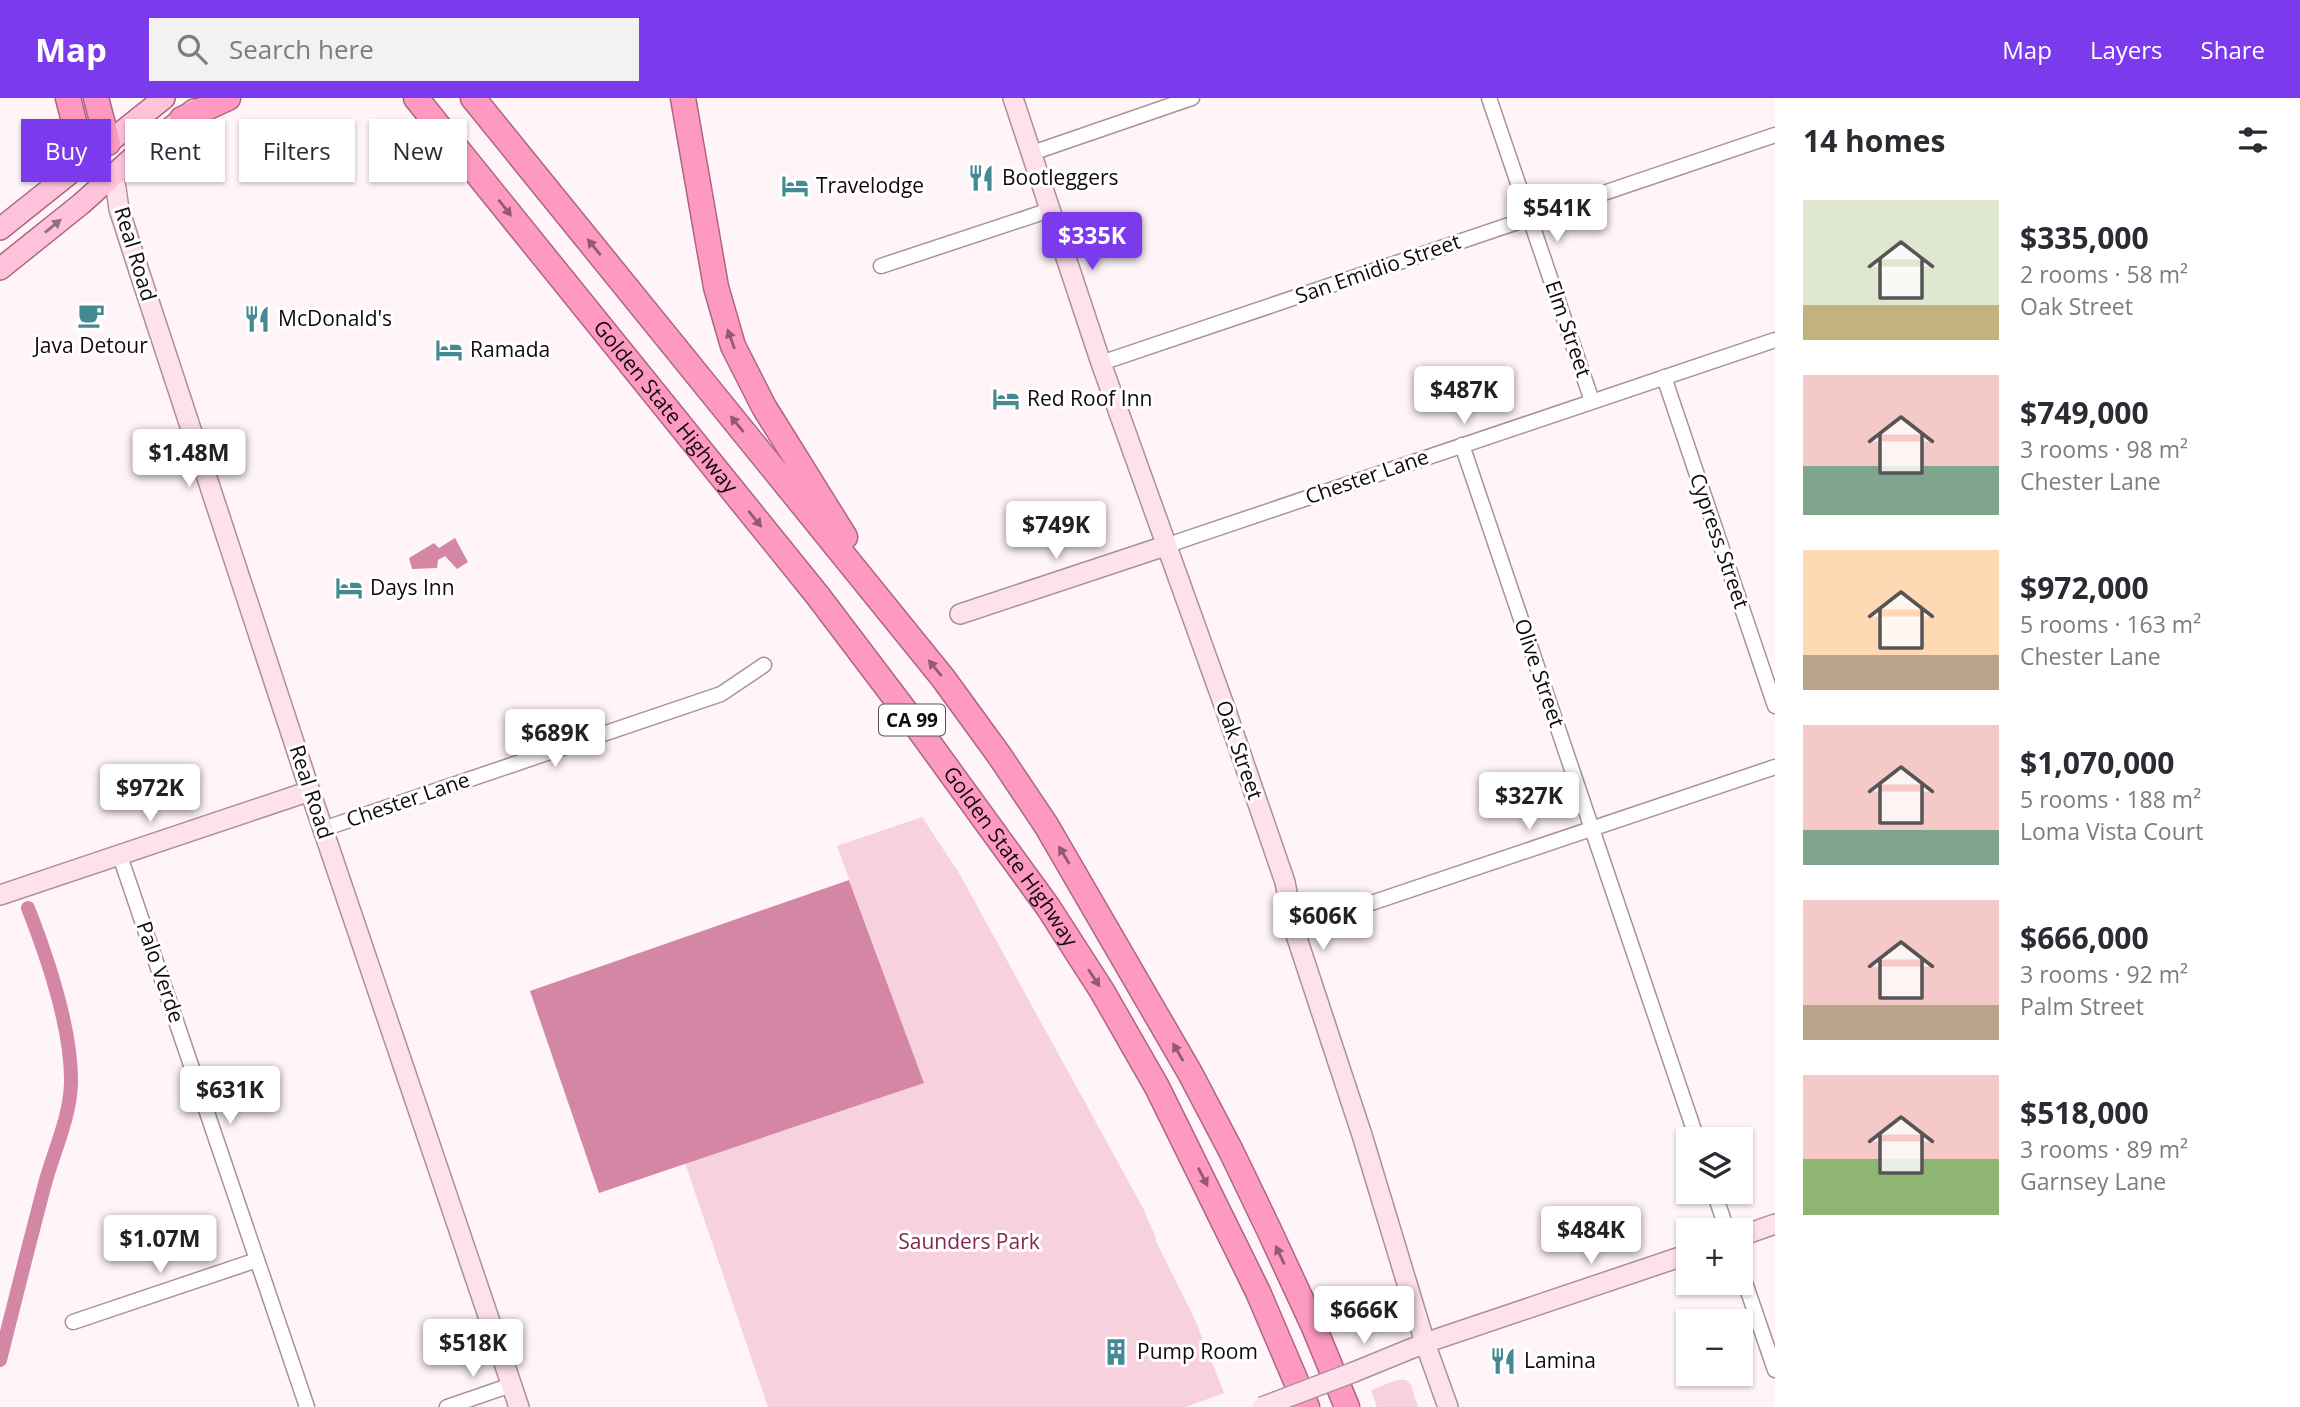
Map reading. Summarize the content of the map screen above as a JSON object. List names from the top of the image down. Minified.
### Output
{"streets":{"highway":["Golden State Highway","CA 99"],"street":["Real Road","San Emidio Street","Elm Street","Chester Lane","Cypress Street","Olive Street","Oak Street","Palo Verde"]},"crossings":[["Real Road","Chester Lane"],["San Emidio Street","Elm Street"],["San Emidio Street","Oak Street"],["Elm Street","Chester Lane"],["Chester Lane","Cypress Street"],["Chester Lane","Olive Street"],["Chester Lane","Oak Street"]],"parks":["Saunders Park"],"places":{"restaurant":["Bootleggers","McDonald's","Lamina"],"hotel":["Travelodge","Ramada","Red Roof Inn","Days Inn"],"cafe":["Java Detour"],"building":["Pump Room"]},"page":{"header":"Map","search":"Search here","nav":["Map","Layers","Share"],"heading":"14 homes","chip":["Buy","Rent","Filters","New"],"list":[{"name":"$335,000","note":"2 rooms · 58 m² · Oak Street"},{"name":"$749,000","note":"3 rooms · 98 m² · Chester Lane"},{"name":"$972,000","note":"5 rooms · 163 m² · Chester Lane"},{"name":"$1,070,000","note":"5 rooms · 188 m² · Loma Vista Court"},{"name":"$666,000","note":"3 rooms · 92 m² · Palm Street"},{"name":"$518,000","note":"3 rooms · 89 m² · Garnsey Lane"}],"price":["$541K","$335K","$487K","$1.48M","$749K","$689K","$972K","$327K","$606K","$631K","$484K","$1.07M","$666K","$518K"],"map_buttons":["+","−"]}}
